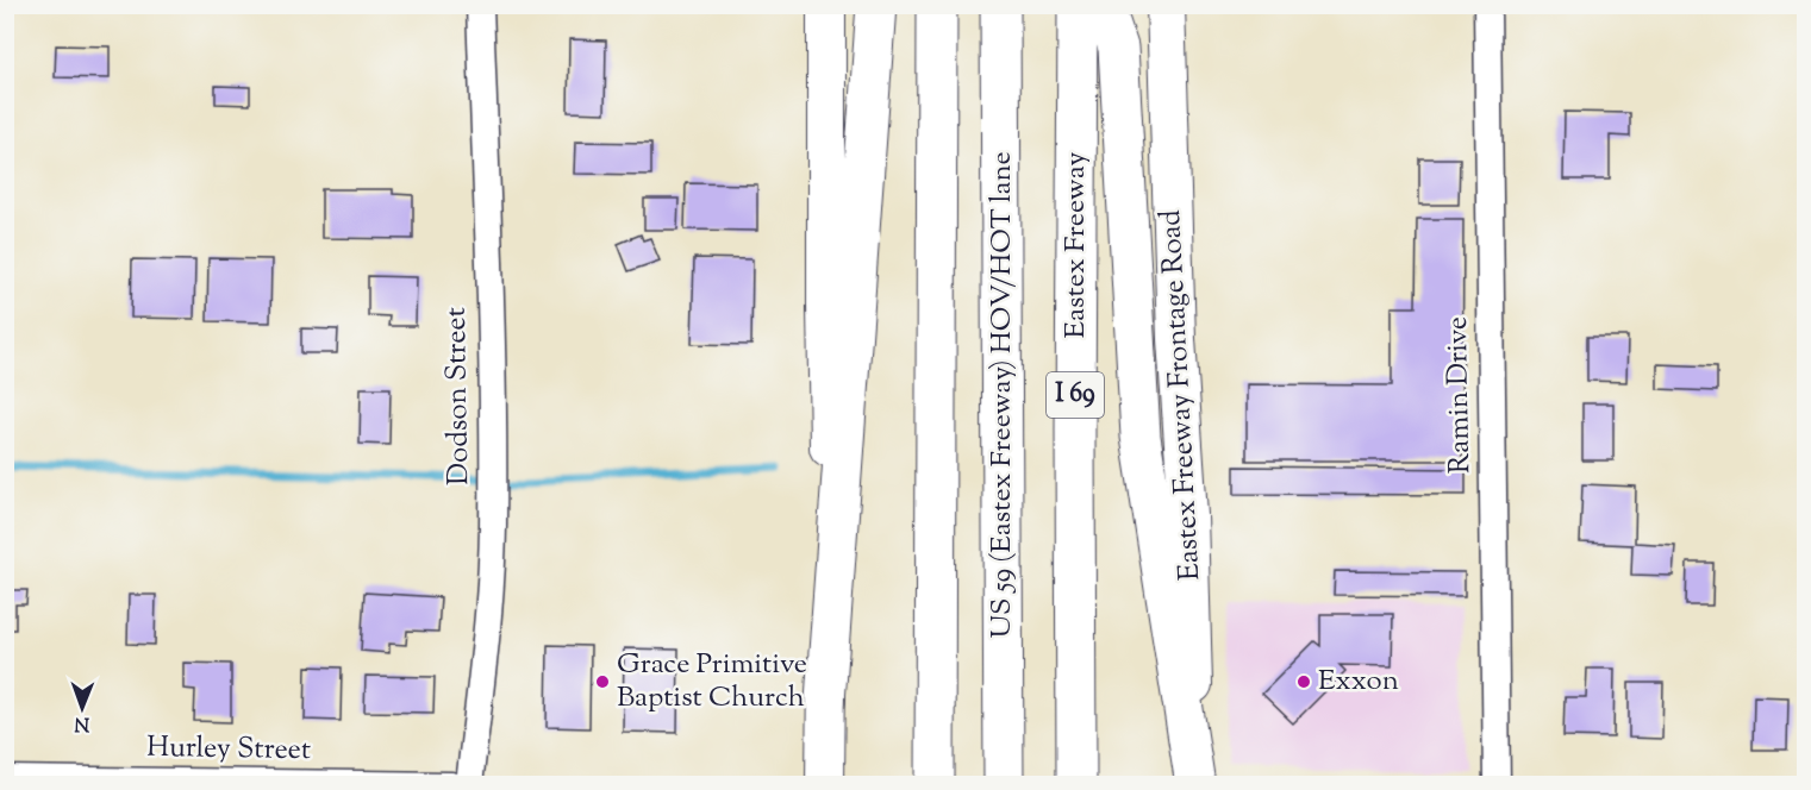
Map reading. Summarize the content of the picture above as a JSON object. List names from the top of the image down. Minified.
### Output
{"streets":{"highway":["Eastex Freeway","US 59 (Eastex Freeway) HOV/HOT lane","I 69"],"main road":["Eastex Freeway Frontage Road"],"street":["Ramin Drive","Dodson Street","Hurley Street"]},"places":["Grace Primitive Baptist Church","Exxon"],"north":"bottom"}
